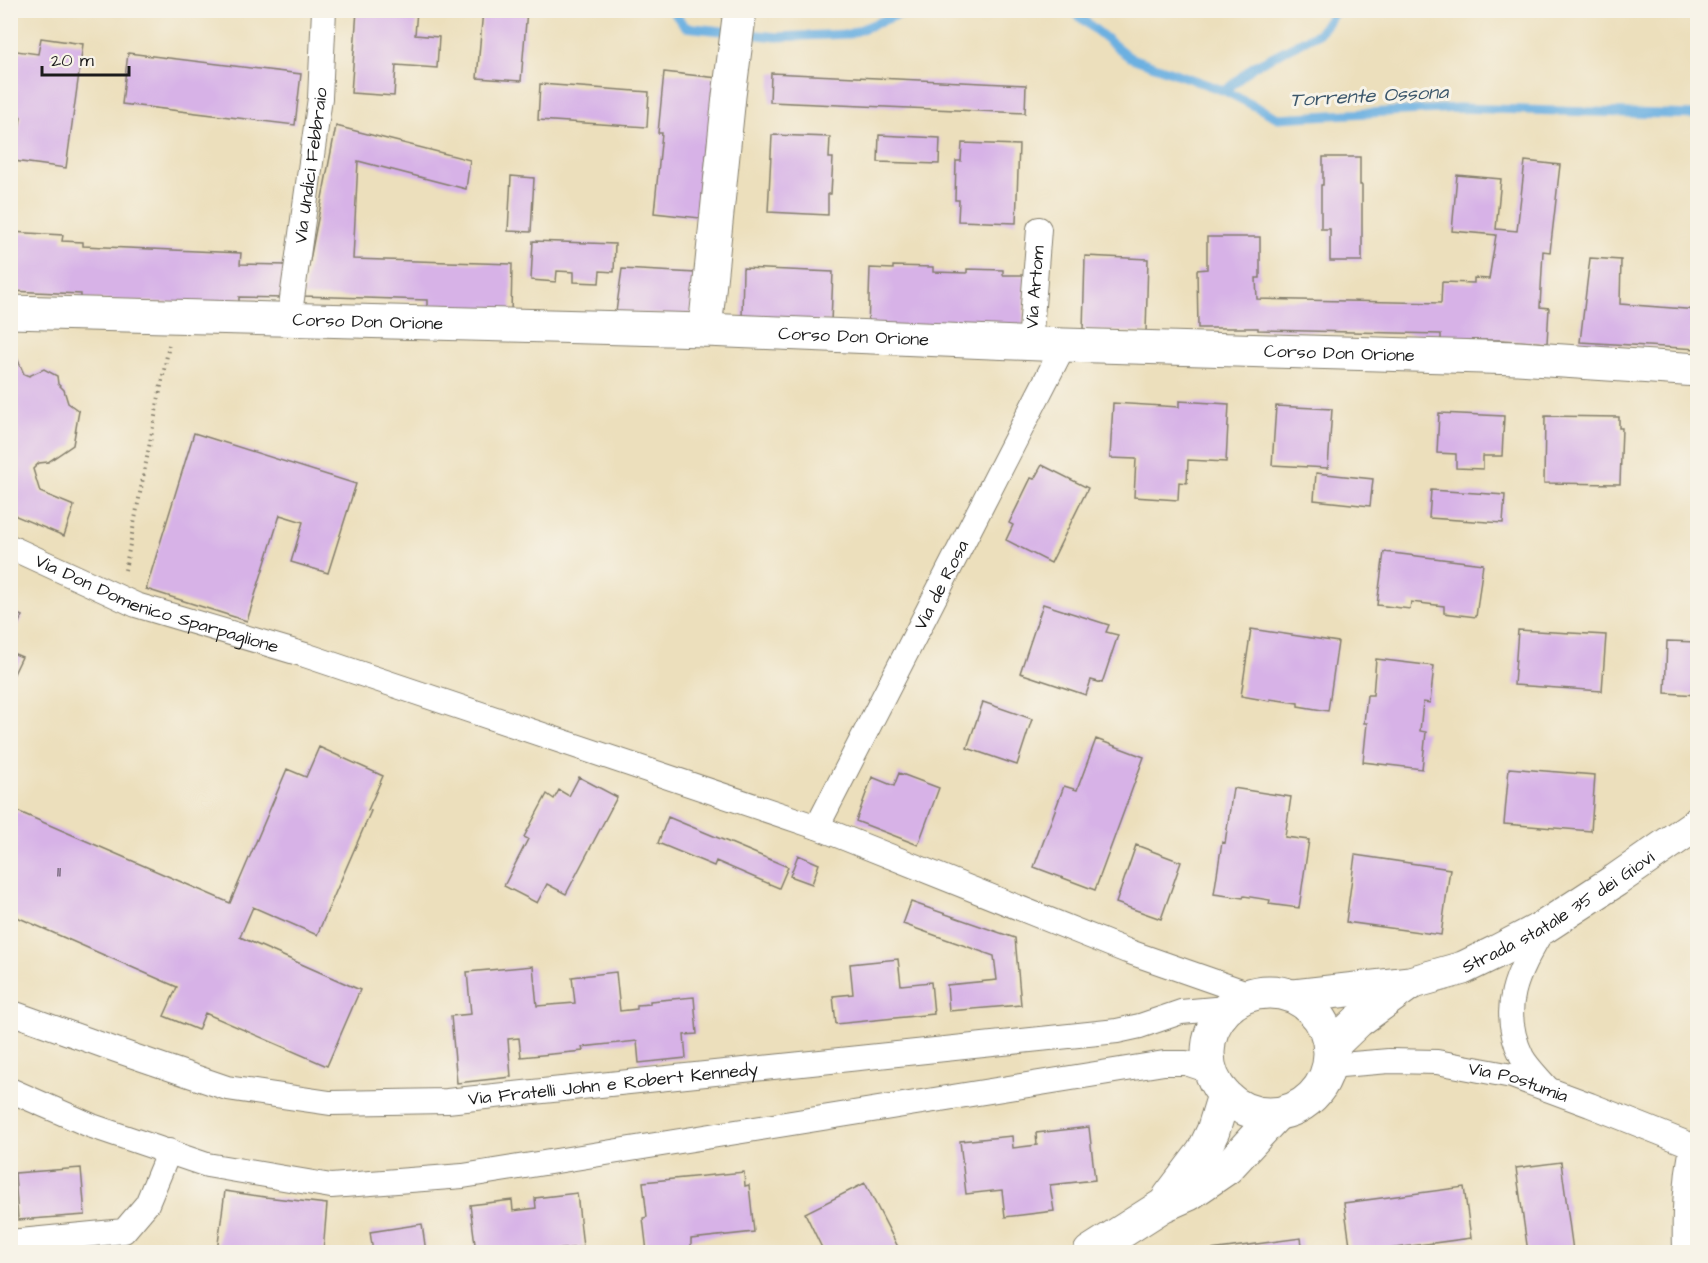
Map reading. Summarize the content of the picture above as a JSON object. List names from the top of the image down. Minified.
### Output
{"streets":{"street":["Via Undici Febbraio","Via Artom","Corso Don Orione","Via de Rosa","Via Don Domenico Sparpaglione","Strada statale 35 dei Giovi","Via Postumia","Via Fratelli John e Robert Kennedy"]},"crossings":[["Via Undici Febbraio","Corso Don Orione"],["Via Artom","Corso Don Orione"],["Corso Don Orione","Via de Rosa"],["Via de Rosa","Via Don Domenico Sparpaglione"],["Via Don Domenico Sparpaglione","Strada statale 35 dei Giovi"],["Via Don Domenico Sparpaglione","Via Postumia"],["Via Don Domenico Sparpaglione","Via Fratelli John e Robert Kennedy"],["Strada statale 35 dei Giovi","Via Postumia"],["Strada statale 35 dei Giovi","Via Fratelli John e Robert Kennedy"],["Via Postumia","Via Fratelli John e Robert Kennedy"]],"water":["Torrente Ossona"],"house_numbers":["11"],"scale_bar":"20 m"}
